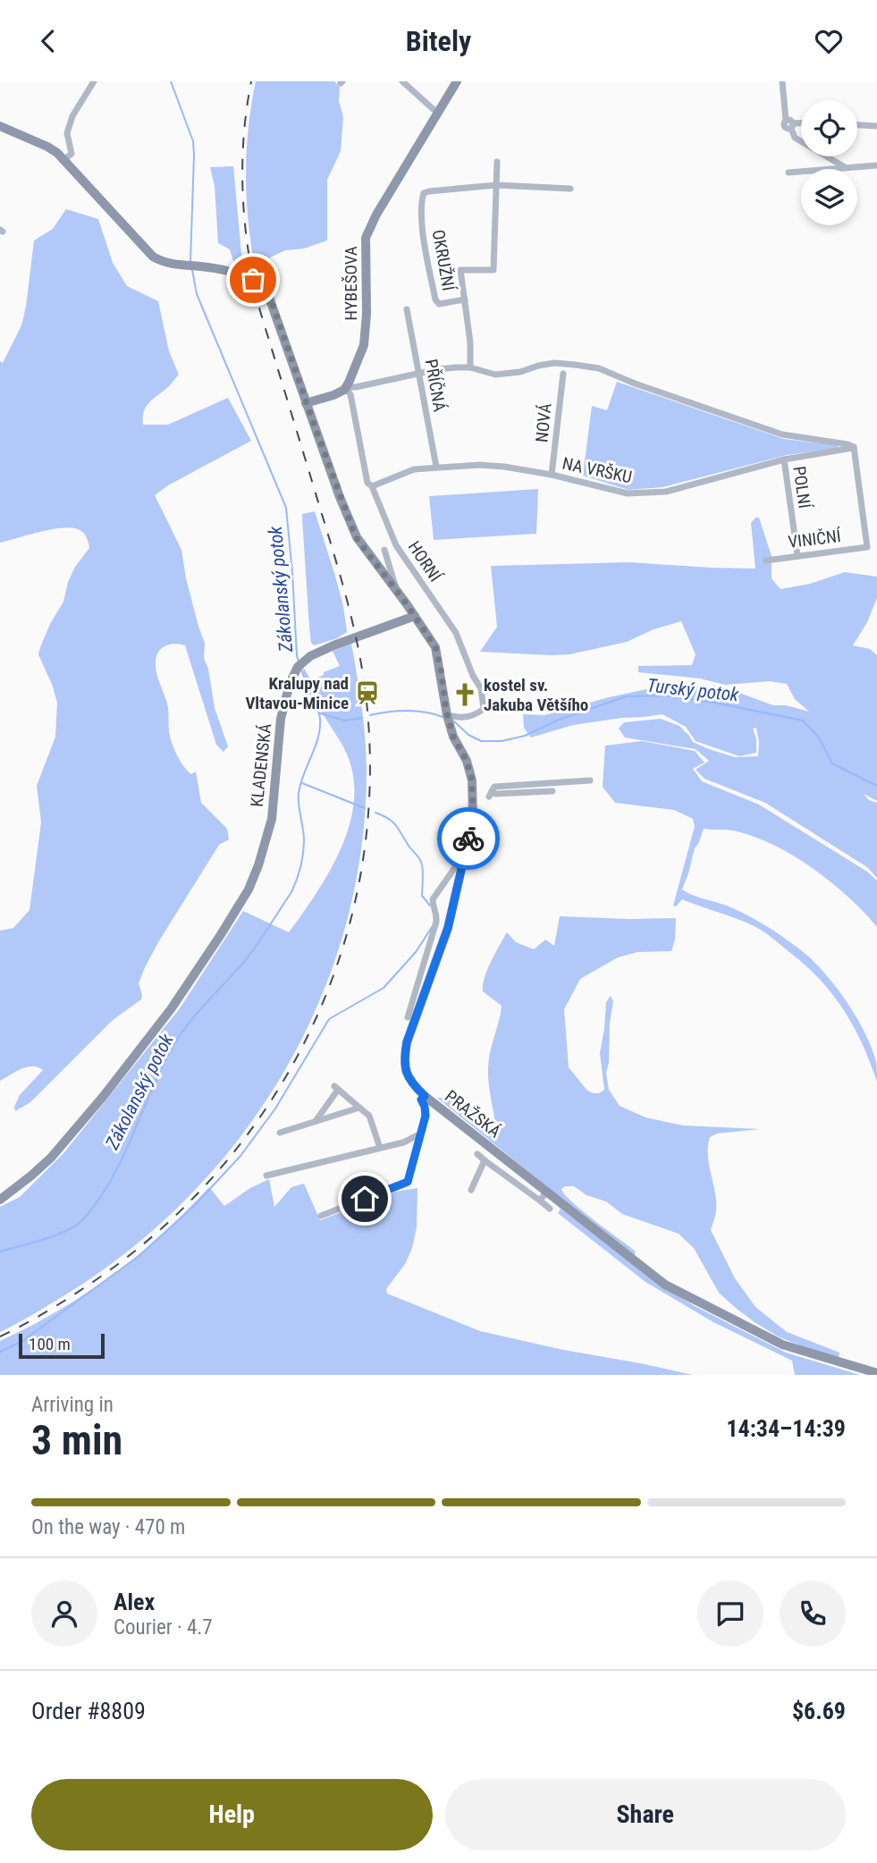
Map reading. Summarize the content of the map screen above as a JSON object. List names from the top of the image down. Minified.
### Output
{"streets":{"main road":["HYBEŠOVA","KLADENSKÁ","PRAŽSKÁ"],"street":["OKRUŽNÍ","PŘÍČNÁ","NOVÁ","NA VRŠKU","POLNÍ","VINIČNÍ","HORNÍ"]},"crossings":[["HYBEŠOVA","HORNÍ"],["PŘÍČNÁ","NA VRŠKU"],["NOVÁ","NA VRŠKU"],["NA VRŠKU","POLNÍ"],["NA VRŠKU","VINIČNÍ"],["NA VRŠKU","HORNÍ"],["POLNÍ","VINIČNÍ"],["HORNÍ","PRAŽSKÁ"],["KLADENSKÁ","PRAŽSKÁ"]],"water":["Zákolanský potok","Turský potok"],"places":{"station":["Kralupy nad Vltavou-Minice"],"church":["kostel sv. Jakuba Většího"]},"scale_bar":"100 m","page":{"header":"Bitely","scale":"100 m","heading":["3 min","Arriving in","14:34–14:39"],"panel":["Alex","Courier · 4.7","Order #8809","$6.69"],"bar":"On the way · 470 m","buttons":["Help","Share"]}}
